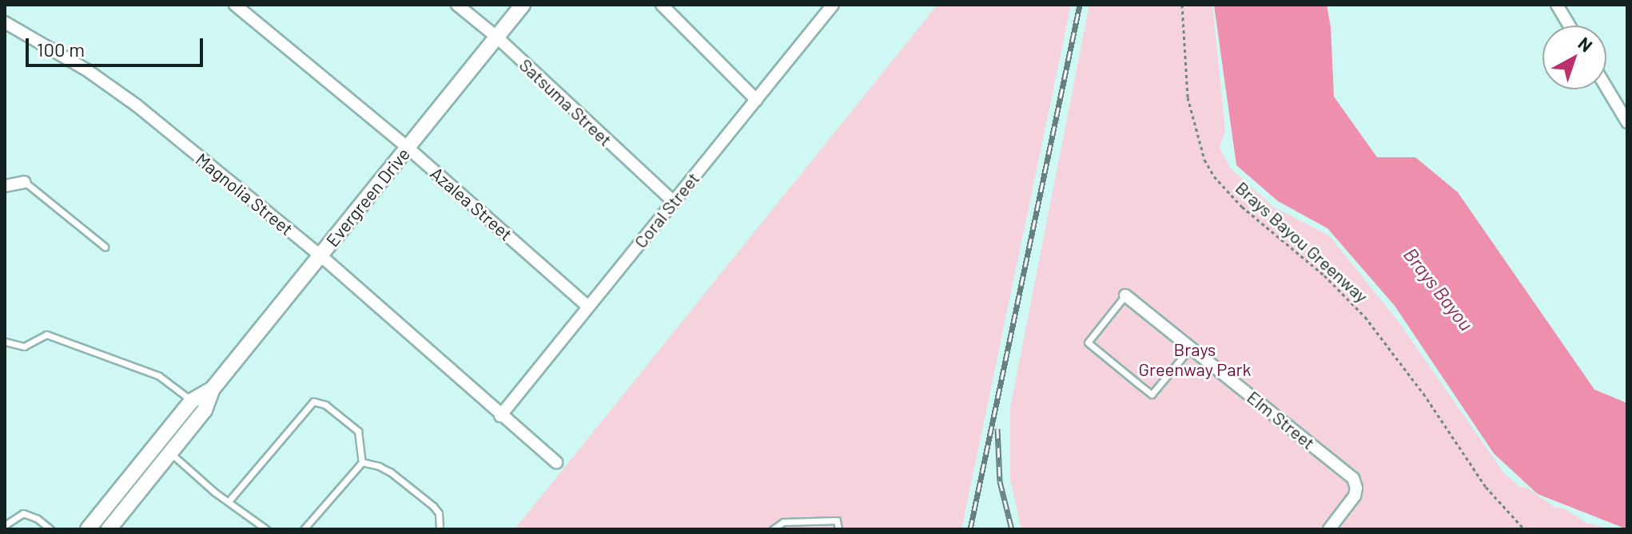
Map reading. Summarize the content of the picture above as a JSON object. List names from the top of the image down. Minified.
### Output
{"streets":{"street":["Satsuma Street","Magnolia Street","Evergreen Drive","Azalea Street","Coral Street","Elm Street"],"path":["Brays Bayou Greenway"]},"crossings":[["Satsuma Street","Evergreen Drive"],["Satsuma Street","Coral Street"],["Magnolia Street","Evergreen Drive"],["Magnolia Street","Coral Street"],["Evergreen Drive","Azalea Street"],["Azalea Street","Coral Street"]],"water":["Brays Bayou"],"parks":["Brays Greenway Park"],"scale_bar":"100 m","north":"top right"}
